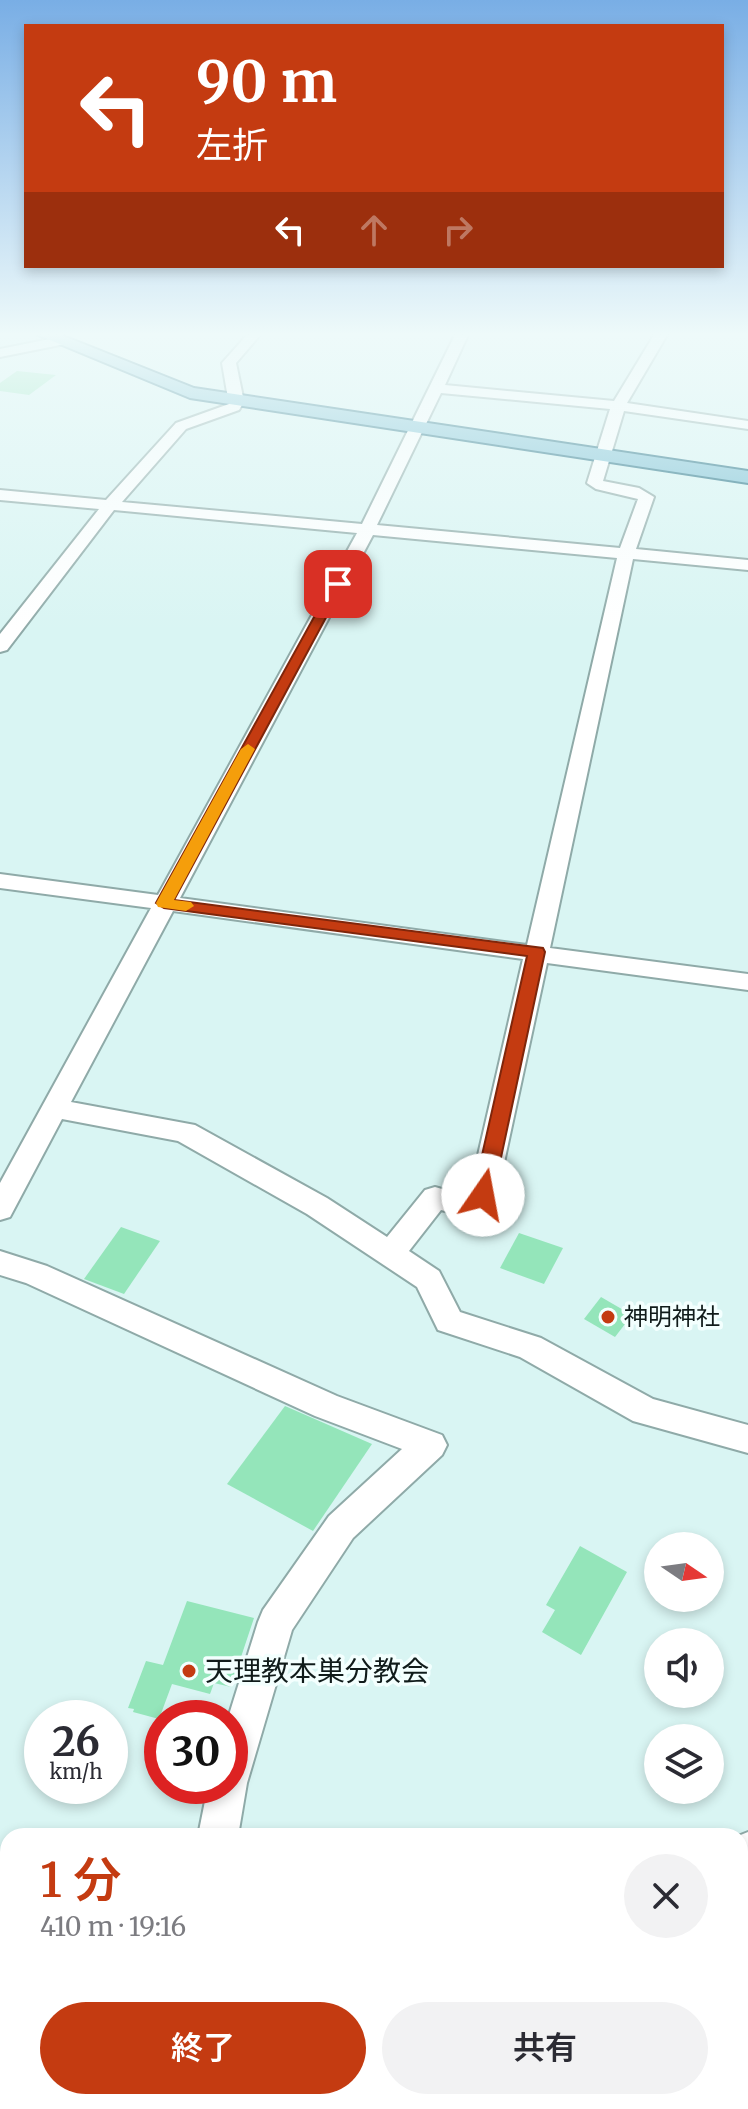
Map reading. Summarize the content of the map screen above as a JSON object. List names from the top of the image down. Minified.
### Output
{"places":["神明神社","天理教本巣分教会"],"north":"right","page":{"turn":["90 m","左折"],"speed":"26 km/h","limit":"30","heading":["1 分","410 m · 19:16"],"buttons":["終了","共有"]}}
